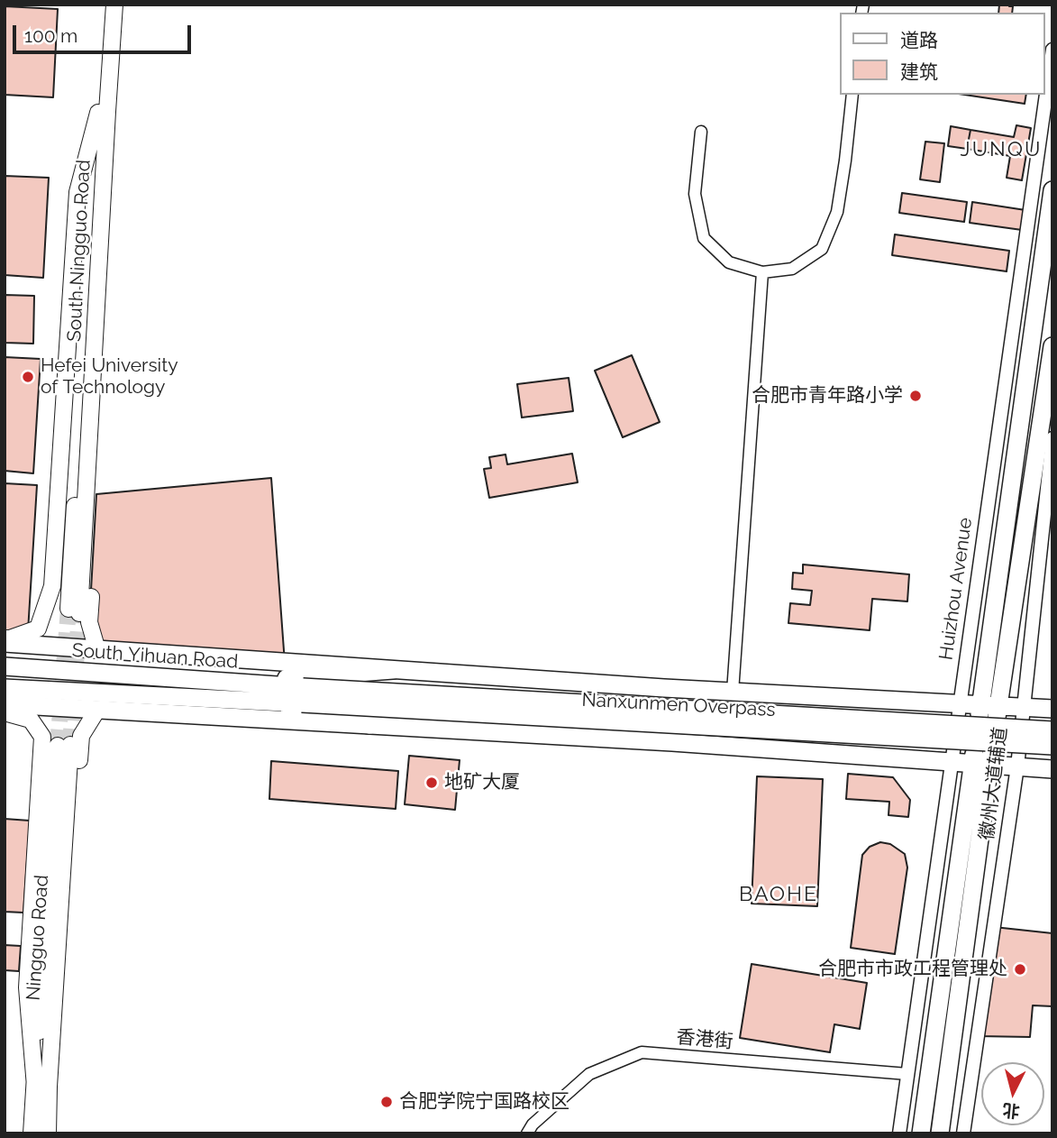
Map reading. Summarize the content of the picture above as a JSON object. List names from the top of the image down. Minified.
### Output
{"streets":{"main road":["South Ningguo Road","South Yihuan Road","Nanxunmen Overpass","Ningguo Road"],"street":["Huizhou Avenue","徽州大道辅道","香港街"]},"crossings":[["Huizhou Avenue","香港街"],["South Yihuan Road","Nanxunmen Overpass"]],"districts":["JUNQU","BAOHE"],"places":["Hefei University of Technology","合肥市青年路小学","地矿大厦","合肥市市政工程管理处","合肥学院宁国路校区"],"legend":["道路","建筑"],"scale_bar":"100 m","north":"bottom"}
